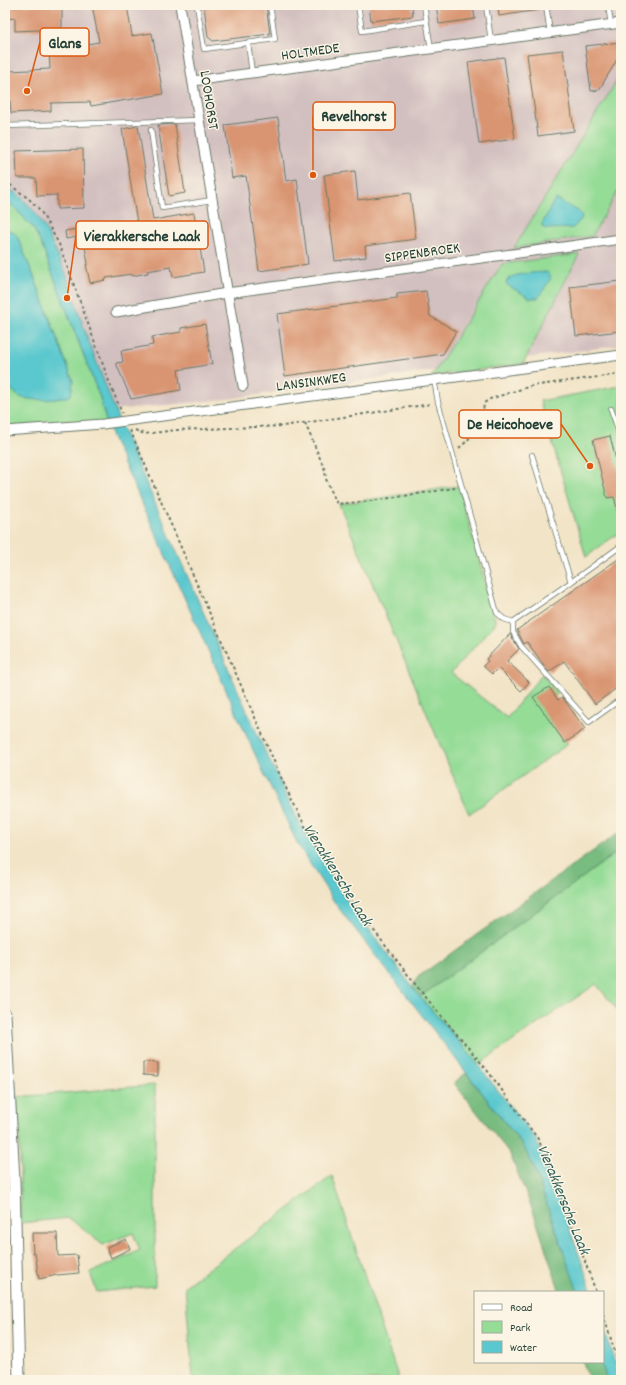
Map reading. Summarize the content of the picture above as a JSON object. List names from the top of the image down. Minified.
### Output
{"streets":{"street":["HOLTMEDE","LOOHORST","SIPPENBROEK","LANSINKWEG"]},"crossings":[["HOLTMEDE","LOOHORST"],["LOOHORST","SIPPENBROEK"]],"water":["Vierakkersche Laak"],"places":["Glans","Revelhorst","Vierakkersche Laak","De Heicohoeve"],"legend":["Road","Park","Water"]}
